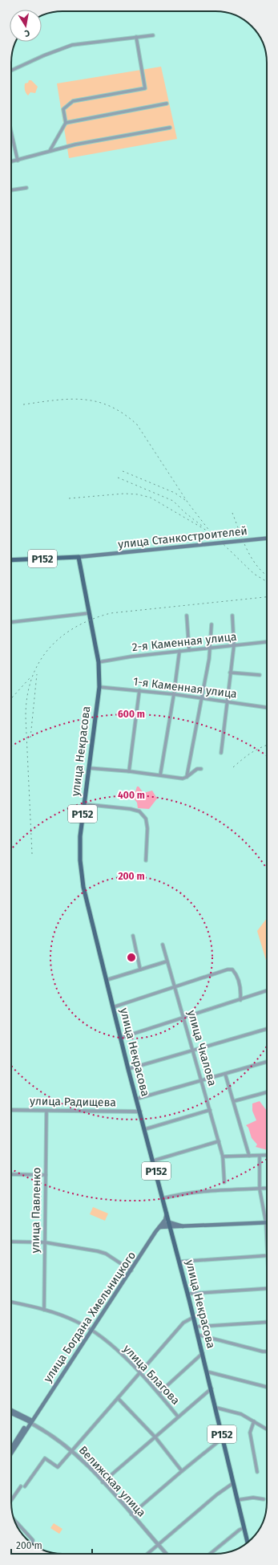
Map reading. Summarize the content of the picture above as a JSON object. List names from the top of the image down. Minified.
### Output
{"streets":{"main road":["улица Станкостроителей","Р152","улица Некрасова","улица Богдана Хмельницкого","Велижская улица"],"street":["2-я Каменная улица","1-я Каменная улица","улица Чкалова","улица Радищева","улица Павленко","улица Благова"]},"crossings":[["улица Станкостроителей","улица Некрасова"],["2-я Каменная улица","улица Некрасова"],["1-я Каменная улица","улица Некрасова"],["улица Некрасова","улица Радищева"],["улица Некрасова","улица Богдана Хмельницкого"],["улица Радищева","улица Павленко"],["улица Павленко","улица Благова"],["улица Богдана Хмельницкого","улица Благова"],["улица Богдана Хмельницкого","Велижская улица"]],"scale_bar":"200 m","north":"bottom","rings":["600 m","400 m","200 m"]}
